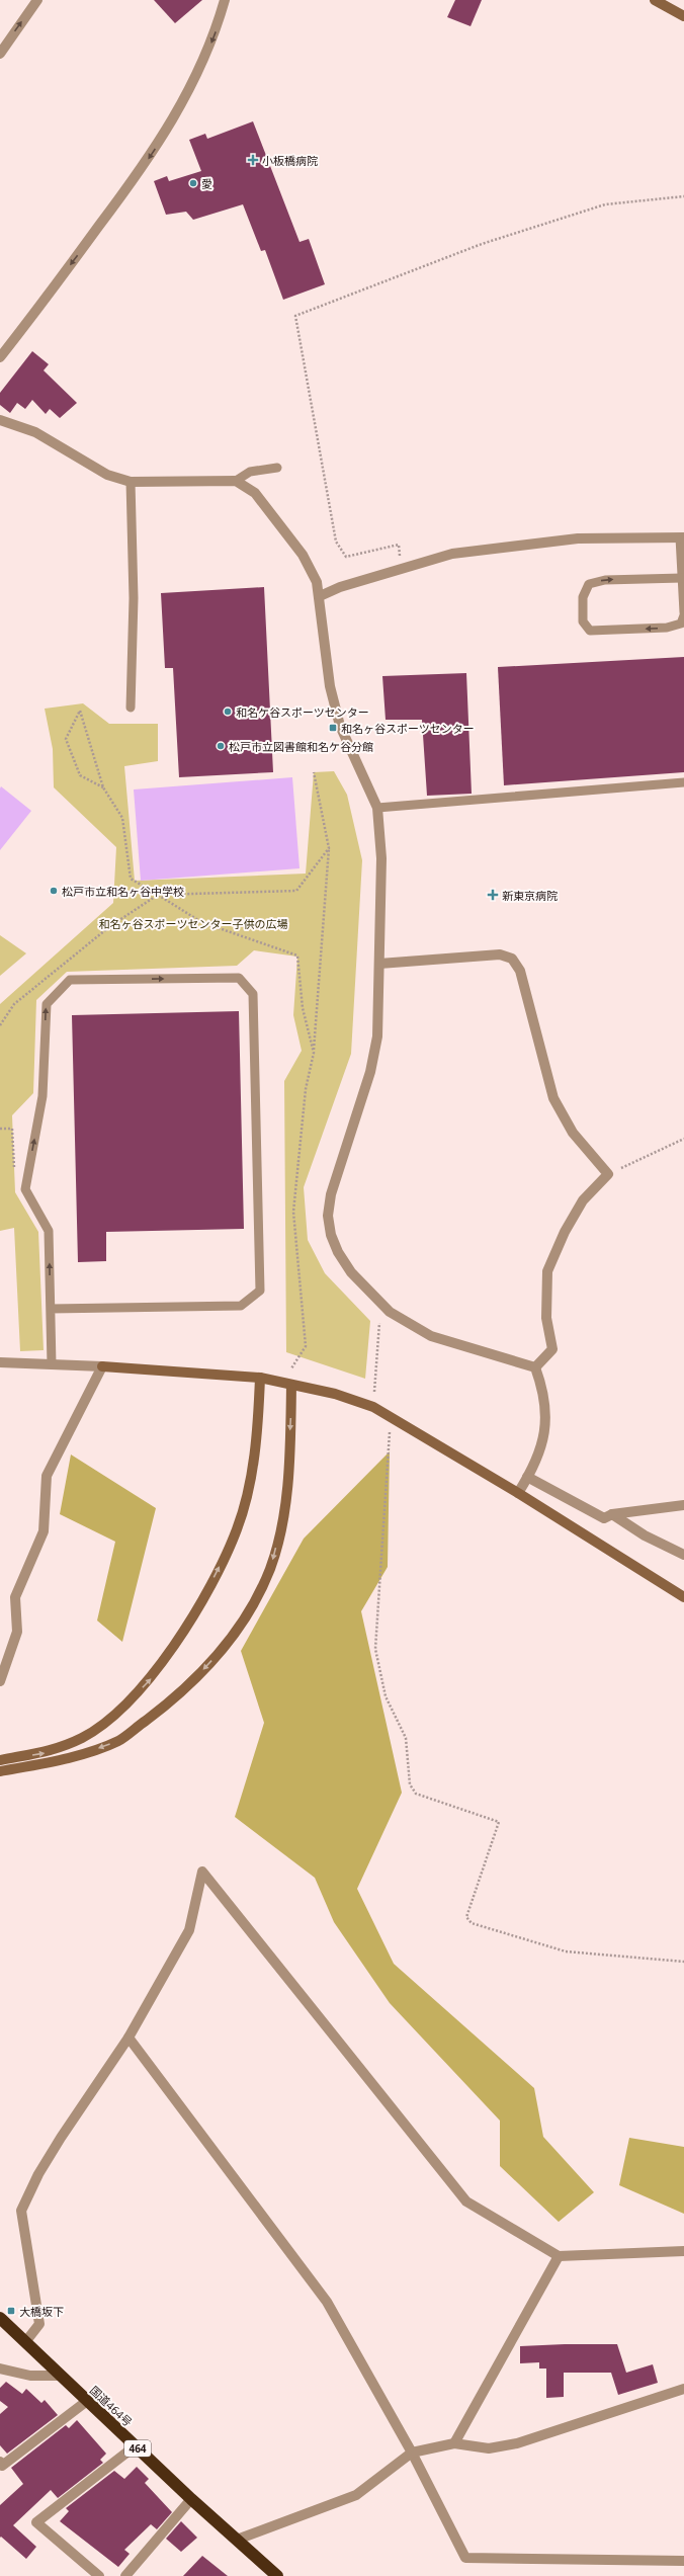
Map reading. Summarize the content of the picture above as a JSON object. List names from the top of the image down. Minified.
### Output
{"streets":{"highway":["国道464号","464"]},"parks":["和名ヶ谷スポーツセンター子供の広場"],"places":{"health":["小板橋病院","新東京病院"],"other":["愛","和名ケ谷スポーツセンター","松戸市立図書館和名ケ谷分館","松戸市立和名ヶ谷中学校"],"transit":["和名ヶ谷スポーツセンター","大橋坂下"]}}
